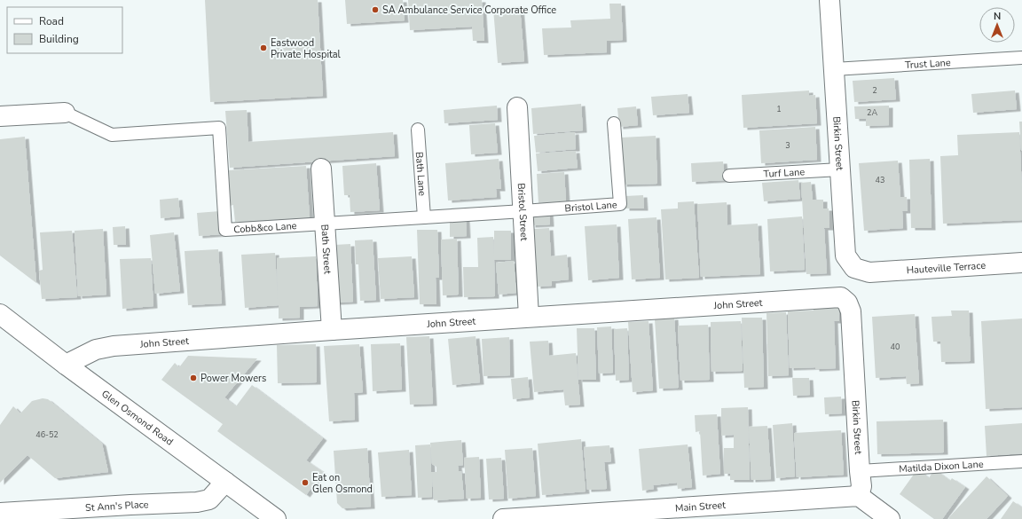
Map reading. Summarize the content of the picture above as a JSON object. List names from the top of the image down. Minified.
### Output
{"streets":{"main road":["Birkin Street","Bristol Street","Bath Street","Hauteville Terrace","John Street","Glen Osmond Road","St Ann's Place","Main Street"],"lane":["Trust Lane","Bath Lane","Turf Lane","Bristol Lane","Cobb&co Lane","Matilda Dixon Lane"]},"crossings":[["Trust Lane","Birkin Street"],["Birkin Street","Turf Lane"],["Birkin Street","Hauteville Terrace"],["Birkin Street","John Street"],["Birkin Street","Matilda Dixon Lane"],["Birkin Street","Main Street"],["Bath Lane","Cobb&co Lane"],["Bristol Lane","Bristol Street"],["Bristol Lane","Cobb&co Lane"],["Bristol Street","Cobb&co Lane"],["Bristol Street","John Street"],["Cobb&co Lane","Bath Street"],["Bath Street","John Street"],["John Street","Glen Osmond Road"],["Glen Osmond Road","St Ann's Place"]],"places":["SA Ambulance Service Corporate Office","Eastwood Private Hospital","Power Mowers","Eat on Glen Osmond"],"house_numbers":["2","1","2A","3","43","40","46-52"],"legend":["Road","Building"],"north":"top"}
